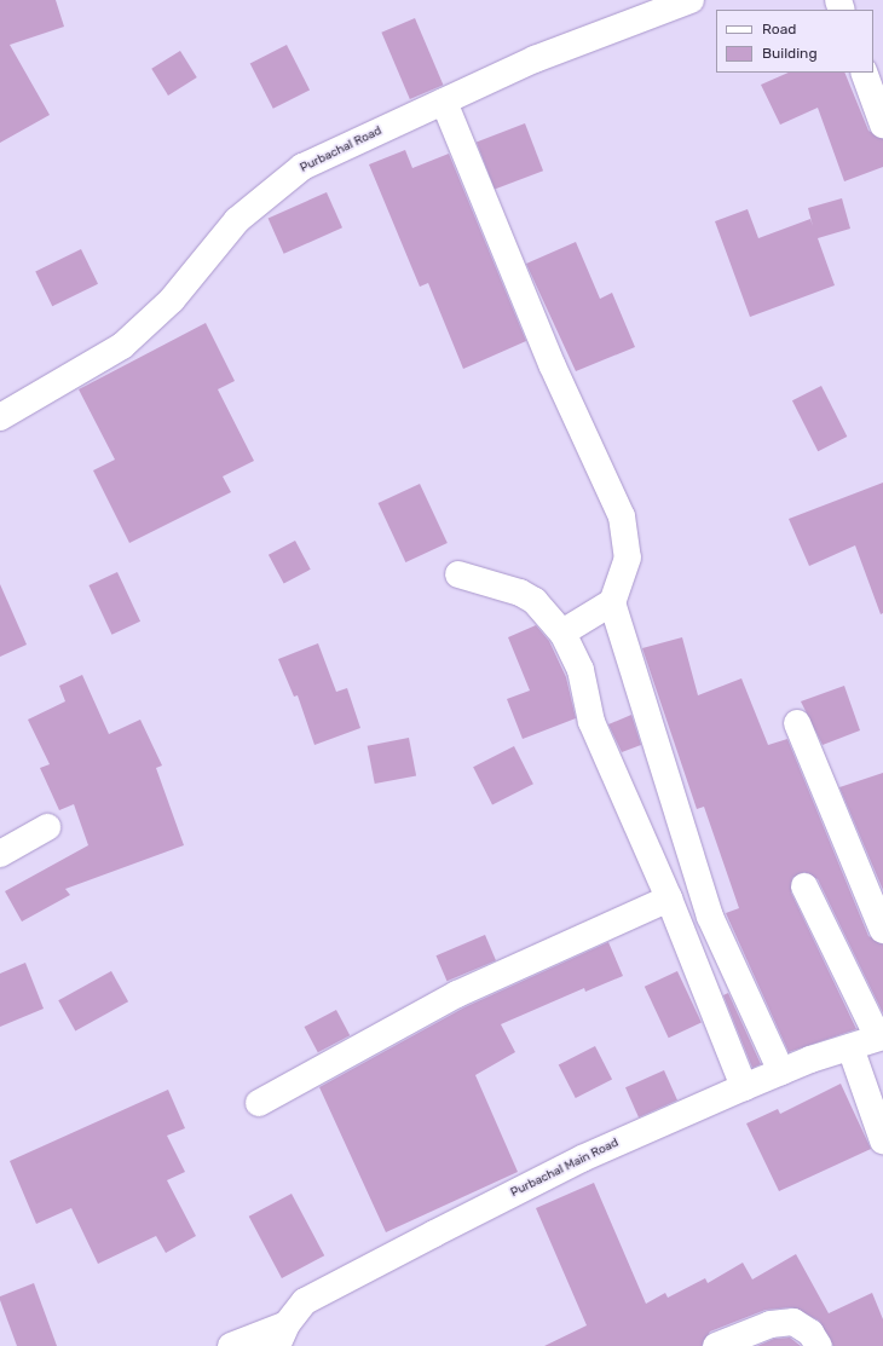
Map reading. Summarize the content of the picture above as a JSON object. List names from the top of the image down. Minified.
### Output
{"streets":{"street":["Purbachal Road","Purbachal Main Road"]},"legend":["Road","Building"]}
